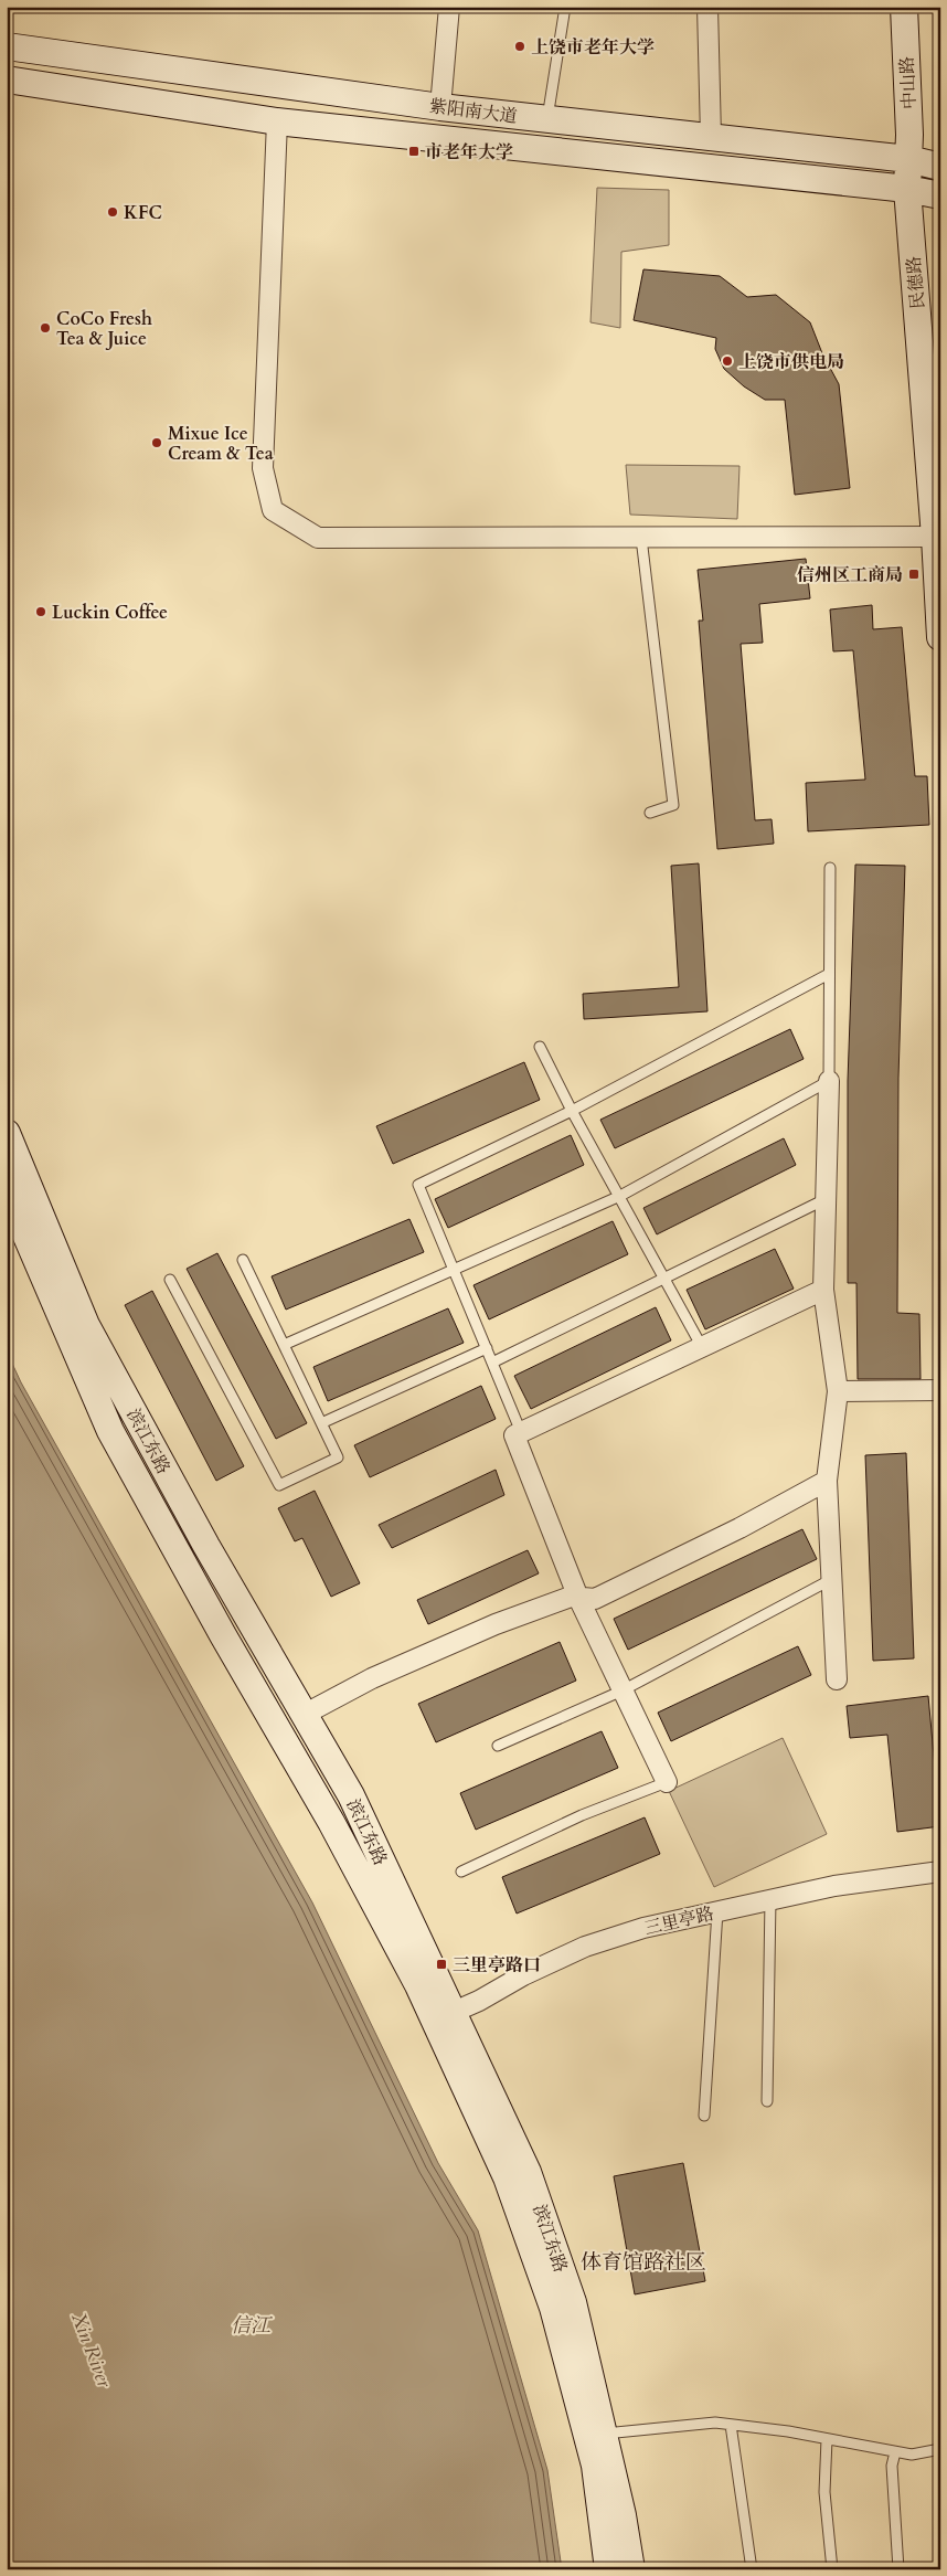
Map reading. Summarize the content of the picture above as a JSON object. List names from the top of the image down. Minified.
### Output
{"streets":{"main road":["中山路","紫阳南大道","民德路","滨江东路"],"street":["三里亭路"]},"crossings":[["中山路","紫阳南大道"],["中山路","民德路"],["紫阳南大道","民德路"],["滨江东路","三里亭路"]],"districts":["体育馆路社区"],"water":["信江","Xin River"],"places":{"other":["上饶市老年大学","KFC","CoCo Fresh Tea & Juice","上饶市供电局","Mixue Ice Cream & Tea","Luckin Coffee"],"transit":["市老年大学","信州区工商局","三里亭路口"]}}
